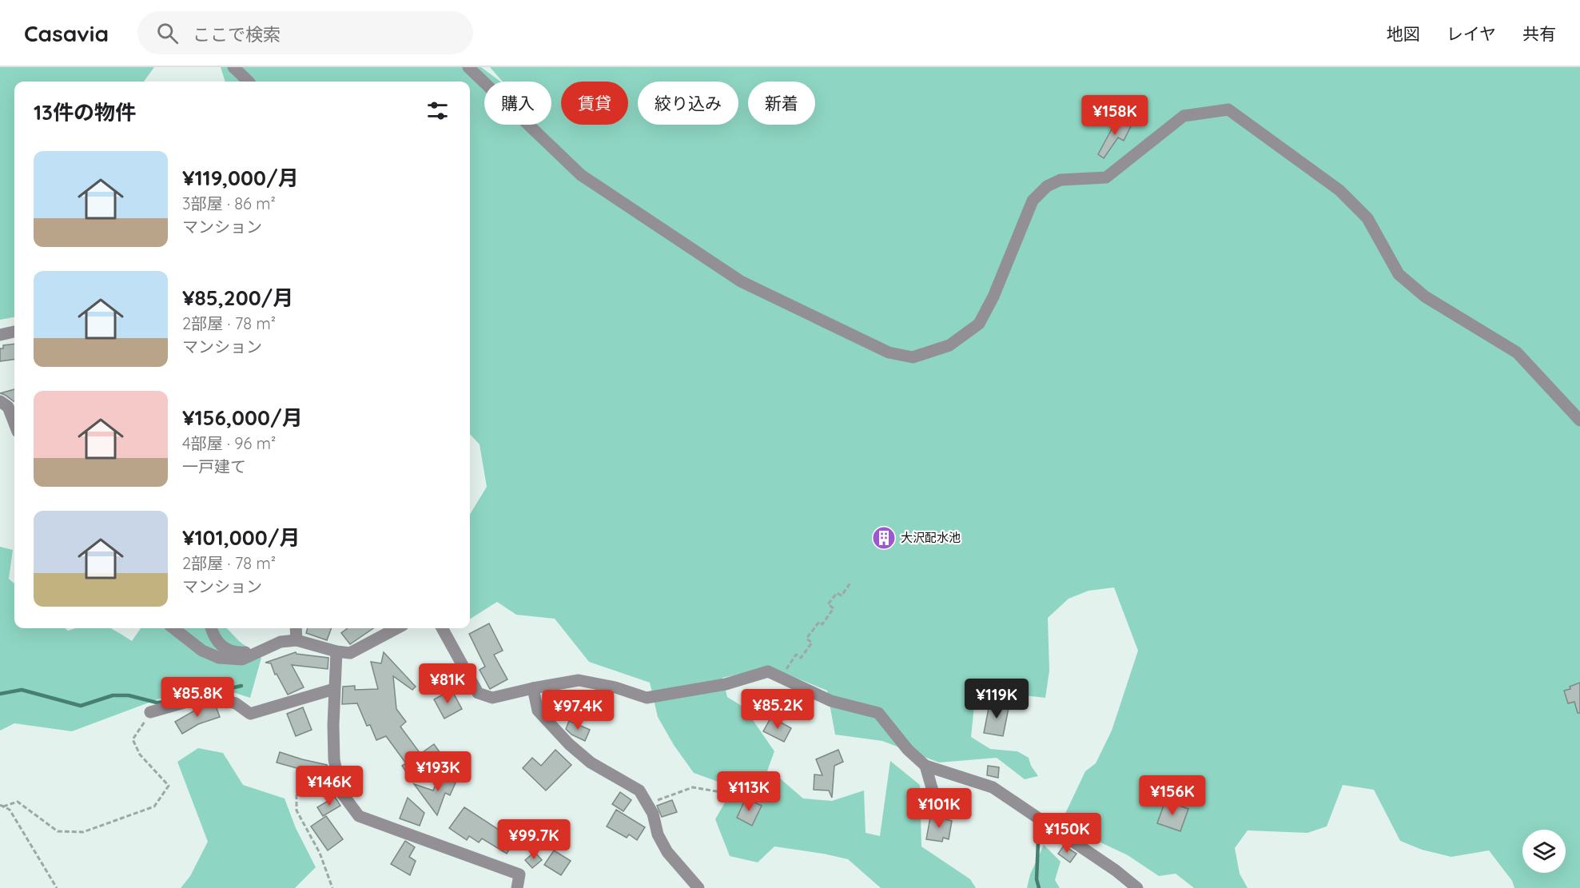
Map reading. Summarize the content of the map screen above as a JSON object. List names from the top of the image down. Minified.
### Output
{"places":{"building":["大沢配水池"]},"page":{"header":"Casavia","search":"ここで検索","nav":["地図","レイヤ","共有"],"chip":["購入","賃貸","絞り込み","新着"],"heading":"13件の物件","price":["¥158K","¥81K","¥85.8K","¥119K","¥85.2K","¥97.4K","¥193K","¥146K","¥113K","¥156K","¥101K","¥150K","¥99.7K"],"list":[{"name":"¥119,000/月","note":"3部屋 · 86 m² · マンション"},{"name":"¥85,200/月","note":"2部屋 · 78 m² · マンション"},{"name":"¥156,000/月","note":"4部屋 · 96 m² · 一戸建て"},{"name":"¥101,000/月","note":"2部屋 · 78 m² · マンション"}]}}
